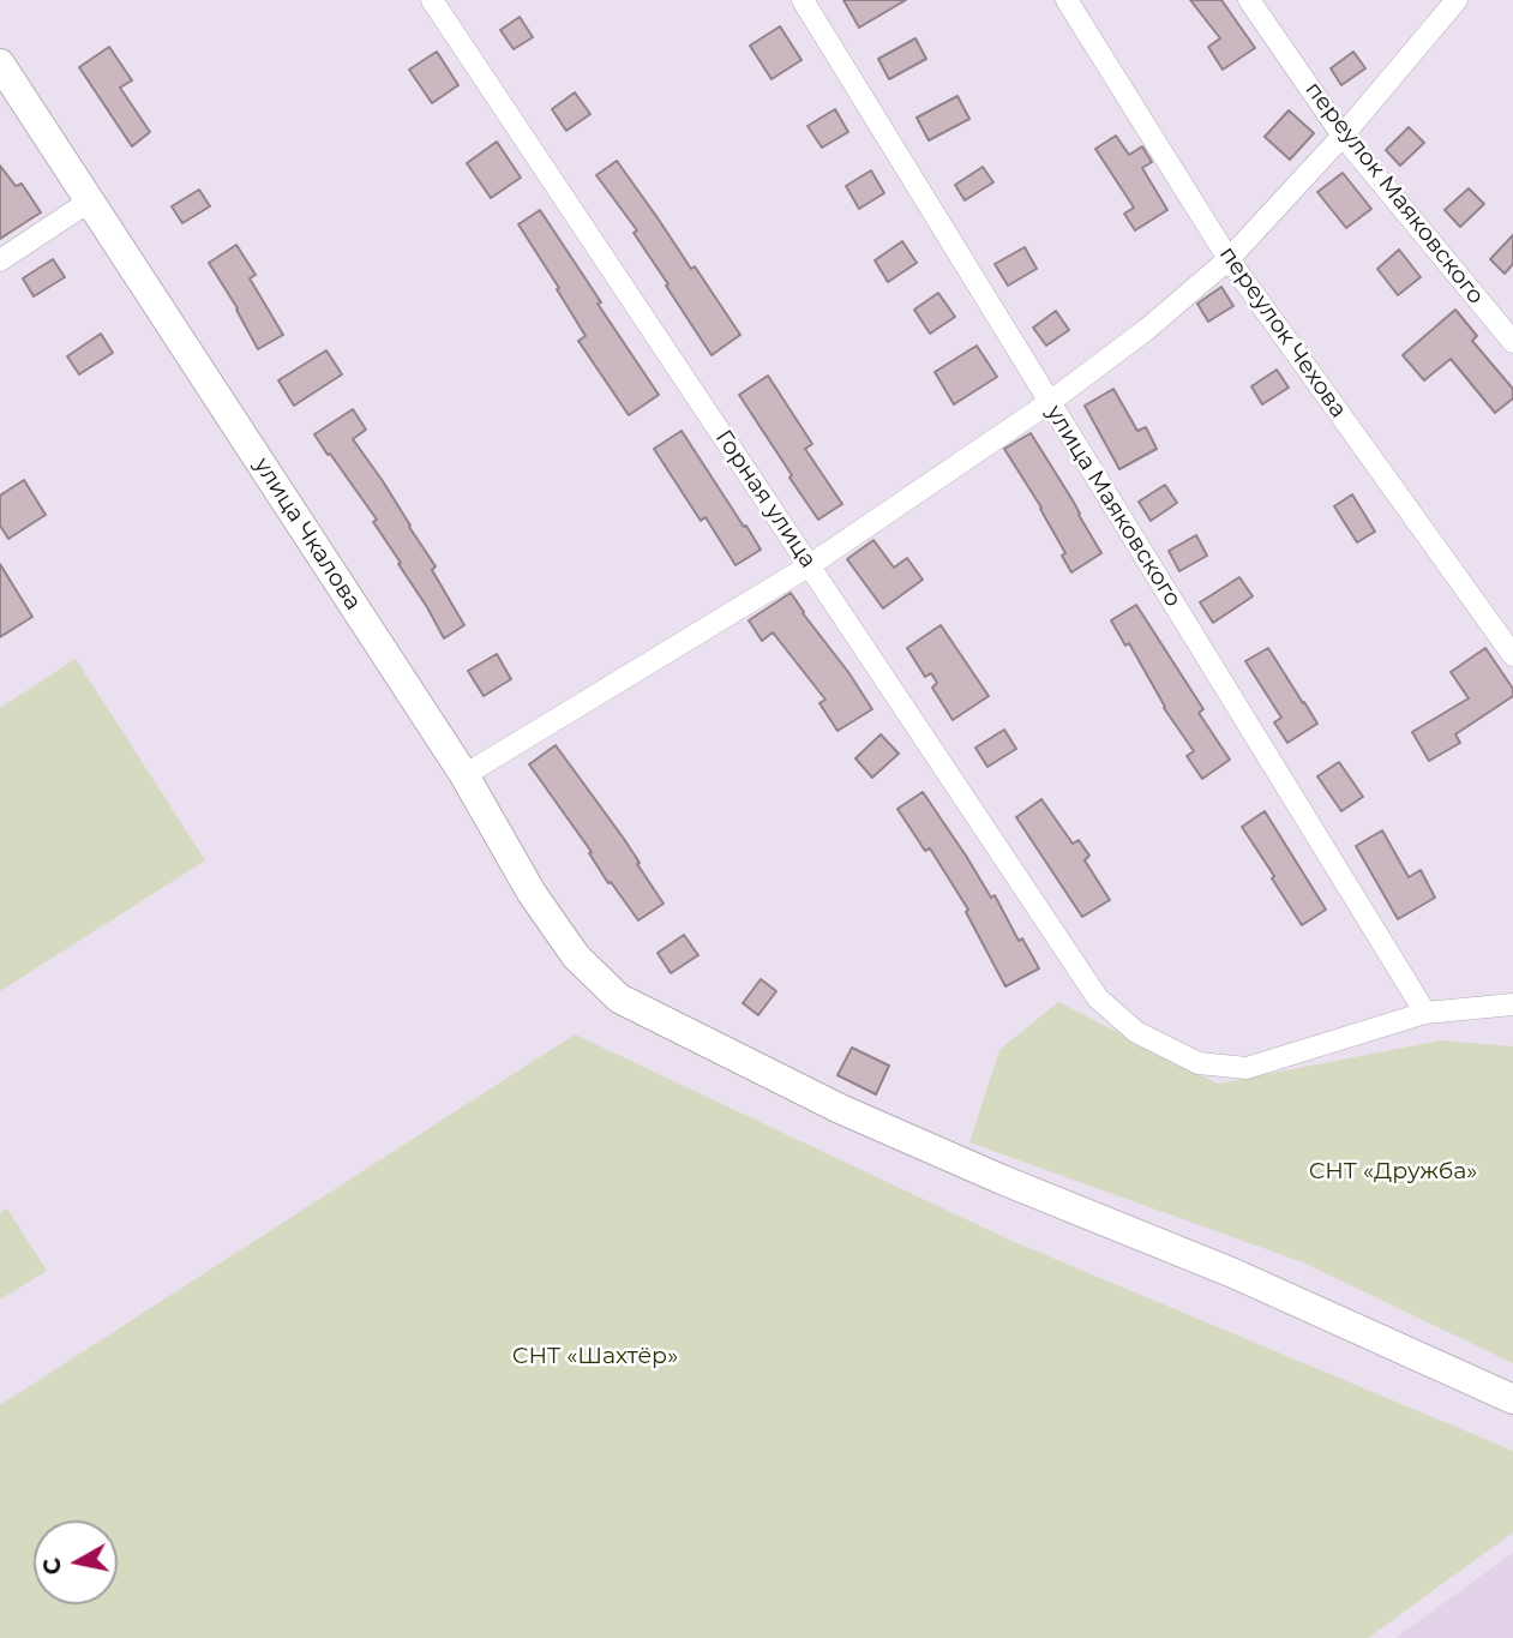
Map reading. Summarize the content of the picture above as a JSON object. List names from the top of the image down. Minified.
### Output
{"streets":{"main road":["улица Чкалова"],"street":["переулок Маяковского","переулок Чехова","Горная улица","улица Маяковского"]},"crossings":[["Горная улица","улица Маяковского"]],"parks":["СНТ «Дружба»","СНТ «Шахтёр»"],"north":"left"}
